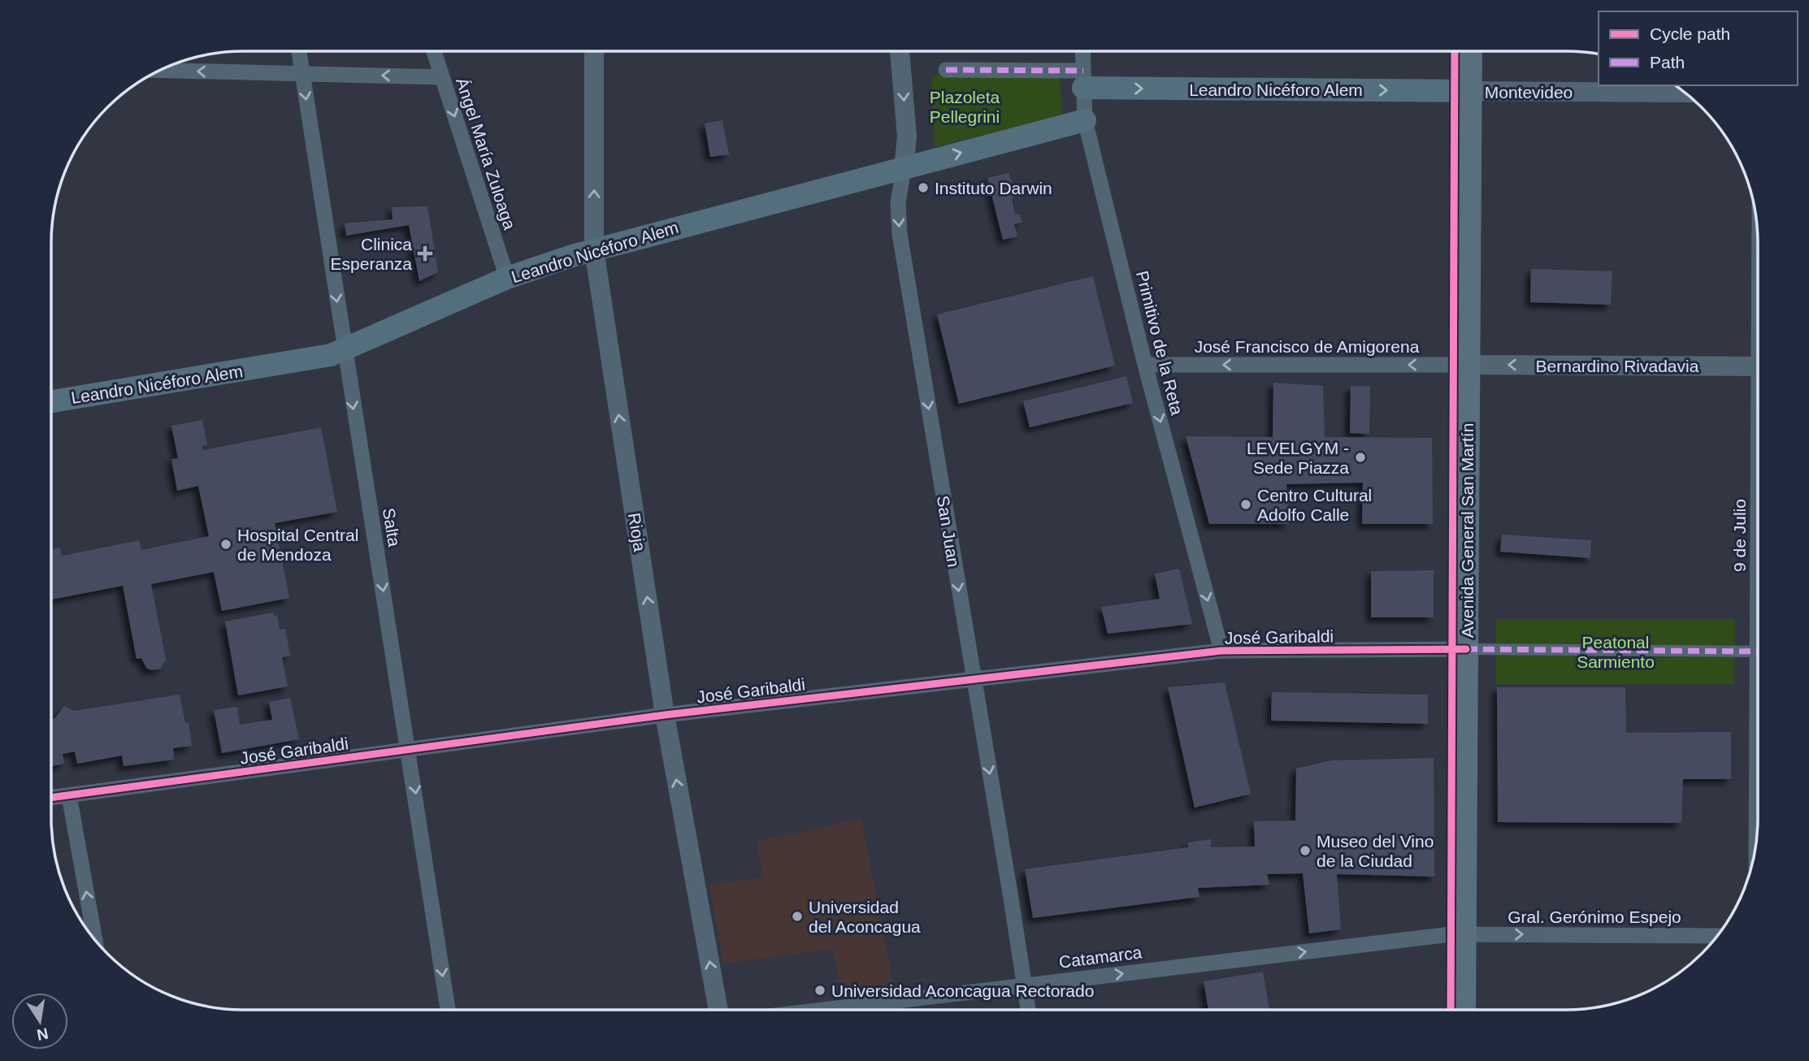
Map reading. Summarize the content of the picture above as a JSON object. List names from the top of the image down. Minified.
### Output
{"streets":{"main road":["Leandro Nicéforo Alem","Avenida General San Martín"],"street":["Montevideo","Ángel María Zuloaga","Primitivo de la Reta","José Francisco de Amigorena","Bernardino Rivadavia","Salta","San Juan","Rioja","José Garibaldi","Gral. Gerónimo Espejo","Catamarca"]},"crossings":[["Leandro Nicéforo Alem","Montevideo"],["Leandro Nicéforo Alem","Ángel María Zuloaga"],["Leandro Nicéforo Alem","Primitivo de la Reta"],["Leandro Nicéforo Alem","Salta"],["Leandro Nicéforo Alem","Avenida General San Martín"],["Leandro Nicéforo Alem","San Juan"],["Leandro Nicéforo Alem","Rioja"],["Montevideo","Avenida General San Martín"],["Primitivo de la Reta","José Francisco de Amigorena"],["Primitivo de la Reta","José Garibaldi"],["José Francisco de Amigorena","Bernardino Rivadavia"],["José Francisco de Amigorena","Avenida General San Martín"],["Bernardino Rivadavia","Avenida General San Martín"],["Salta","José Garibaldi"],["Avenida General San Martín","José Garibaldi"],["Avenida General San Martín","Gral. Gerónimo Espejo"],["Avenida General San Martín","Catamarca"],["San Juan","José Garibaldi"],["San Juan","Catamarca"],["Rioja","José Garibaldi"],["Gral. Gerónimo Espejo","Catamarca"]],"one_way":["Leandro Nicéforo Alem","Ángel María Zuloaga","Primitivo de la Reta","José Francisco de Amigorena","Bernardino Rivadavia","Salta","San Juan","Rioja","Gral. Gerónimo Espejo","Catamarca"],"parks":["Plazoleta Pellegrini","Peatonal Sarmiento"],"places":{"other":["Instituto Darwin","LEVELGYM - Sede Piazza","Centro Cultural Adolfo Calle","Hospital Central de Mendoza","Museo del Vino de la Ciudad","Universidad del Aconcagua","Universidad Aconcagua Rectorado"],"health":["Clinica Esperanza"]},"legend":["Cycle path","Path"],"north":"bottom"}
